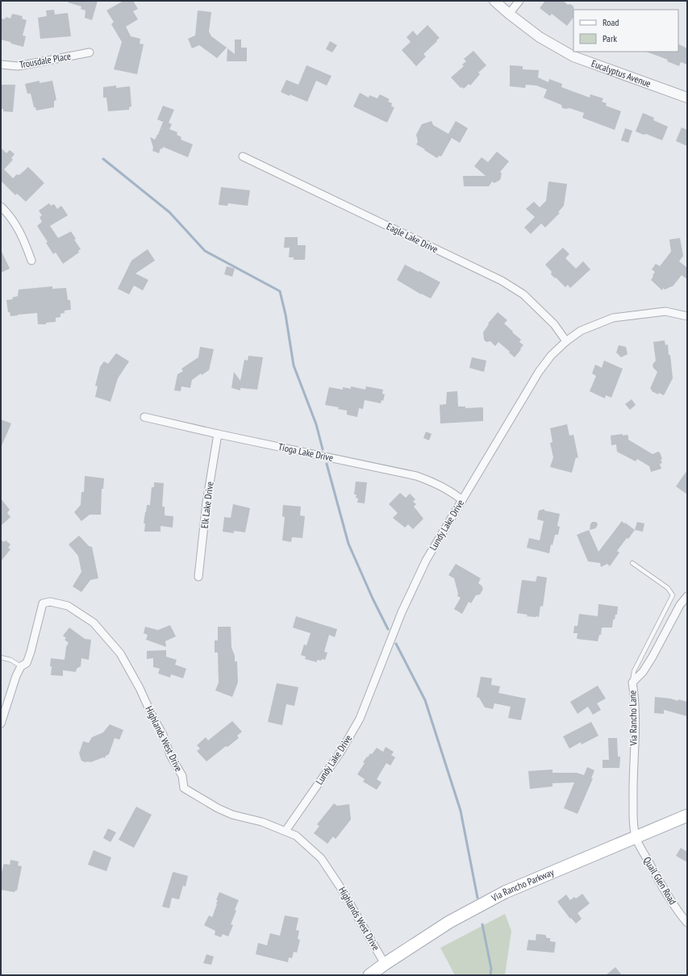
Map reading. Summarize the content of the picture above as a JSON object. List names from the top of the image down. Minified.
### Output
{"streets":{"main road":["Via Rancho Parkway"],"street":["Trousdale Place","Eucalyptus Avenue","Eagle Lake Drive","Tioga Lake Drive","Elk Lake Drive","Lundy Lake Drive","Via Rancho Lane","Highlands West Drive","Quail Glen Road"]},"crossings":[["Eagle Lake Drive","Lundy Lake Drive"],["Tioga Lake Drive","Elk Lake Drive"],["Tioga Lake Drive","Lundy Lake Drive"],["Lundy Lake Drive","Highlands West Drive"],["Via Rancho Lane","Quail Glen Road"],["Via Rancho Lane","Via Rancho Parkway"],["Highlands West Drive","Via Rancho Parkway"],["Quail Glen Road","Via Rancho Parkway"]],"legend":["Road","Park"]}
